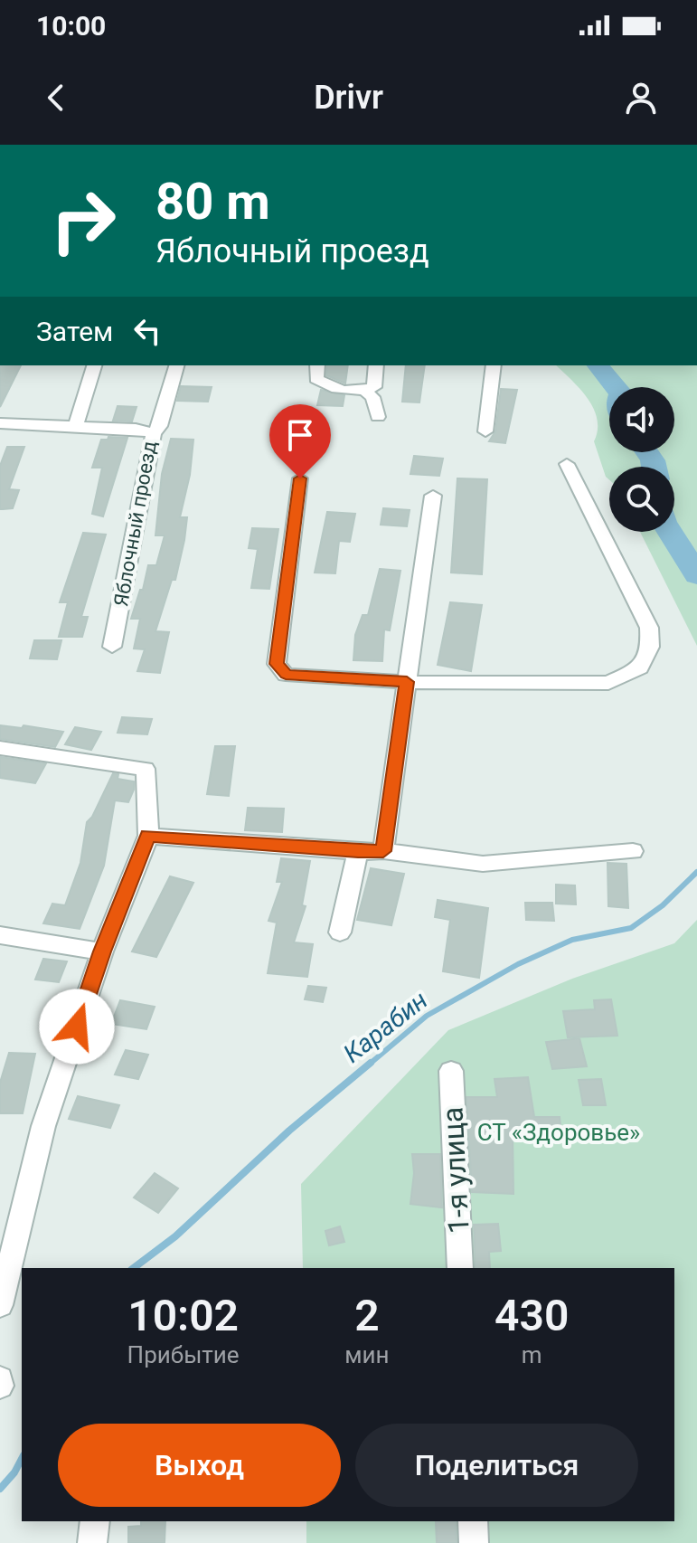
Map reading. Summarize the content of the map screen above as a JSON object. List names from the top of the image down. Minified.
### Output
{"streets":{"street":["Яблочный проезд","1-я улица"]},"water":["Карабин"],"parks":["СТ «Здоровье»"],"page":{"status":"10:00","header":"Drivr","turn":["80 m","Яблочный проезд"],"then":"Затем","eta":["10:02","Прибытие","2","мин","430","m"],"buttons":["Выход","Поделиться"]}}
